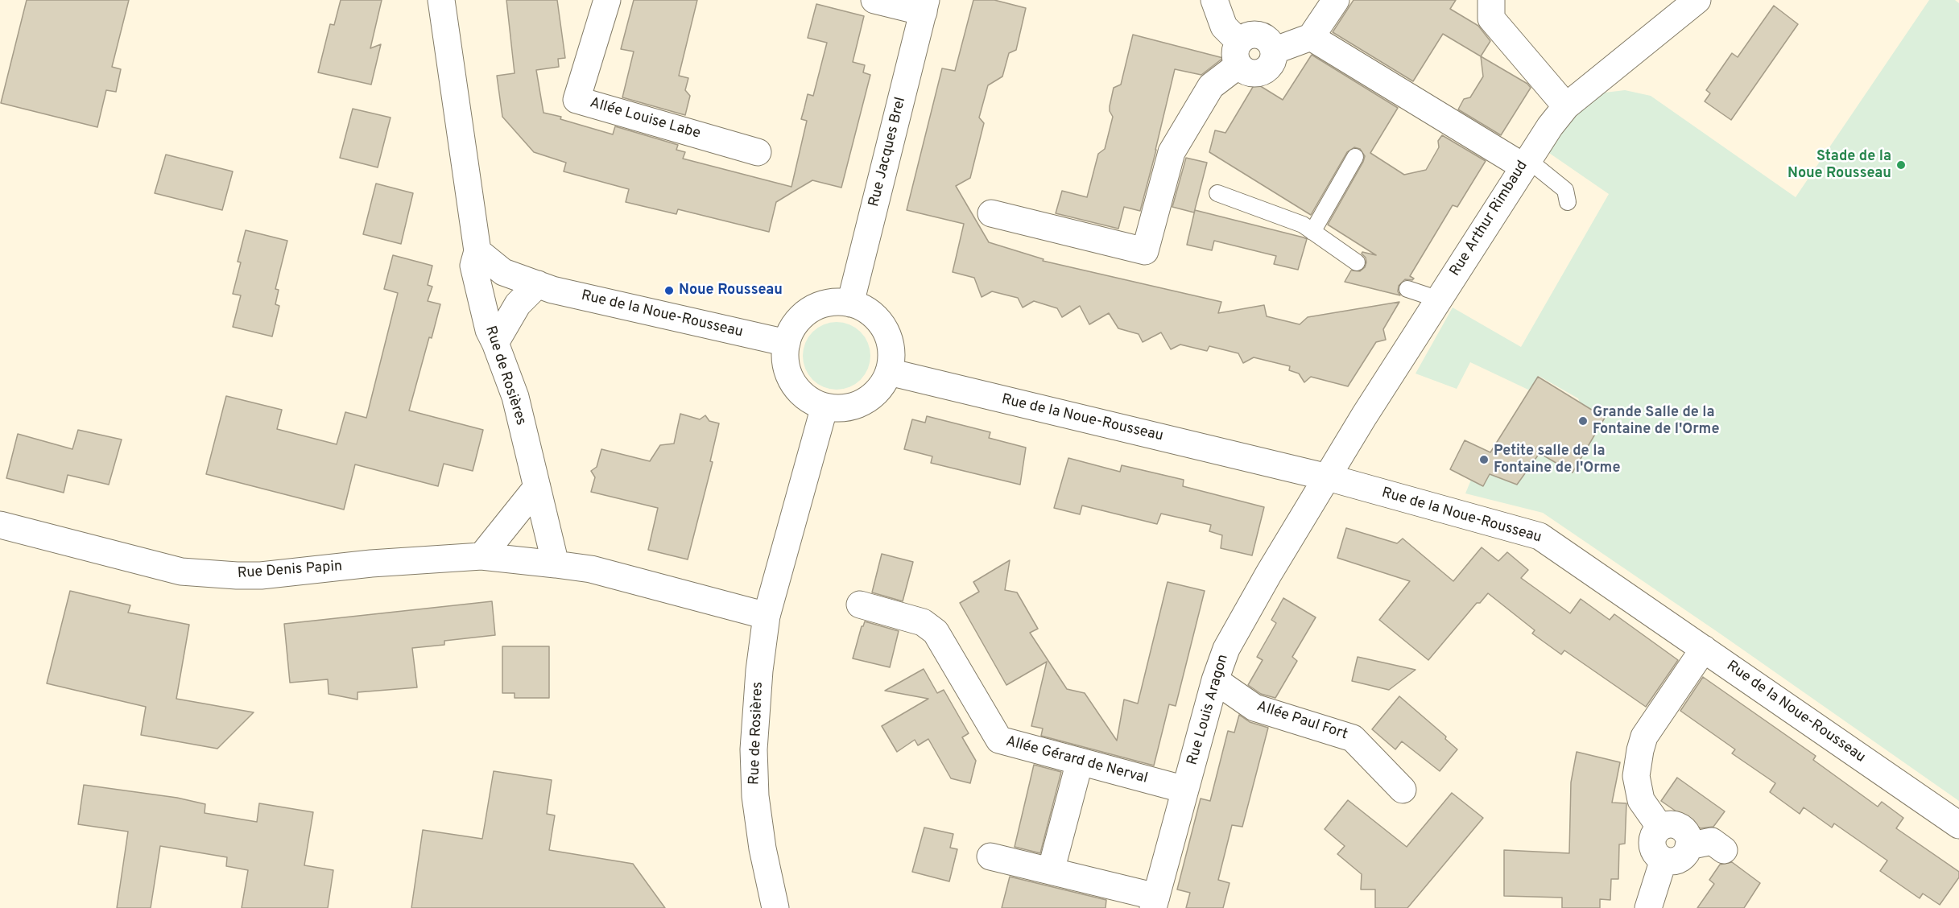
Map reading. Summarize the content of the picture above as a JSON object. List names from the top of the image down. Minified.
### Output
{"streets":{"street":["Allée Louise Labe","Rue Jacques Brel","Rue Arthur Rimbaud","Rue de la Noue-Rousseau","Rue de Rosières","Rue Denis Papin","Rue Louis Aragon","Allée Paul Fort","Allée Gérard de Nerval"]},"crossings":[["Rue Jacques Brel","Rue de la Noue-Rousseau"],["Rue Jacques Brel","Rue de Rosières"],["Rue Arthur Rimbaud","Rue de la Noue-Rousseau"],["Rue Arthur Rimbaud","Rue Louis Aragon"],["Rue de la Noue-Rousseau","Rue de Rosières"],["Rue de la Noue-Rousseau","Rue Louis Aragon"],["Rue de Rosières","Rue Denis Papin"],["Rue Louis Aragon","Allée Paul Fort"],["Rue Louis Aragon","Allée Gérard de Nerval"]],"places":["Stade de la Noue Rousseau","Noue Rousseau","Grande Salle de la Fontaine de l'Orme","Petite salle de la Fontaine de l'Orme"]}
